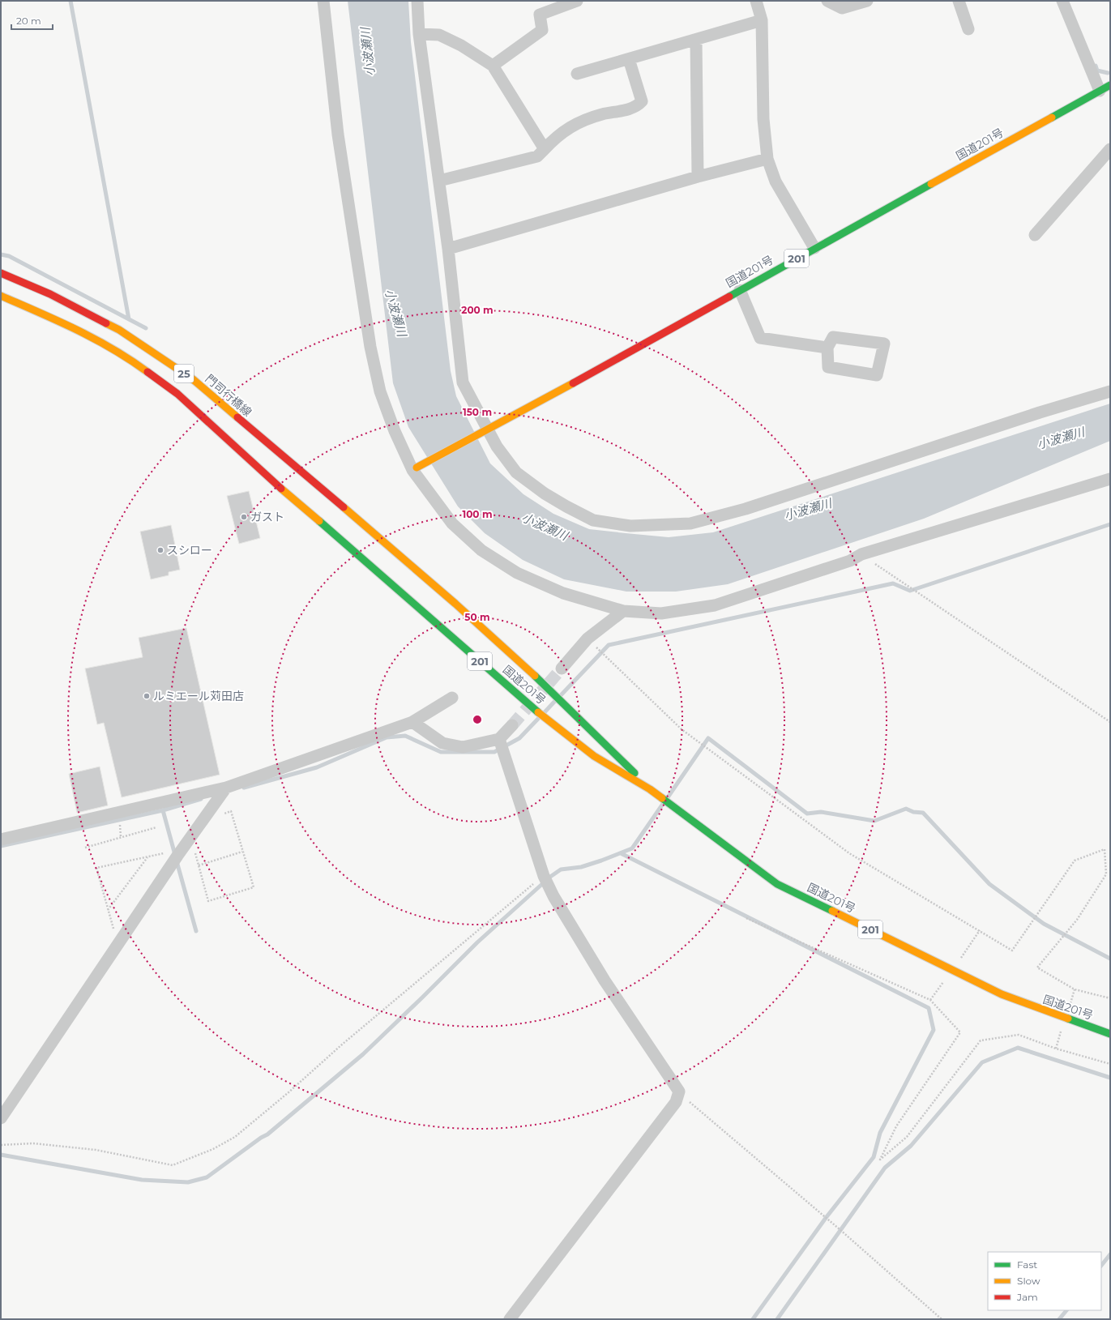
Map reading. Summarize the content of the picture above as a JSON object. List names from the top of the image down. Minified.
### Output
{"streets":{"main road":["国道201号","201","25","門司行橋線"]},"crossings":[["国道201号","25"],["国道201号","門司行橋線"]],"water":["小波瀬川"],"places":["ガスト","スシロー","ルミエール苅田店"],"legend":["Fast","Slow","Jam"],"scale_bar":"20 m","rings":["200 m","150 m","100 m","50 m"]}
